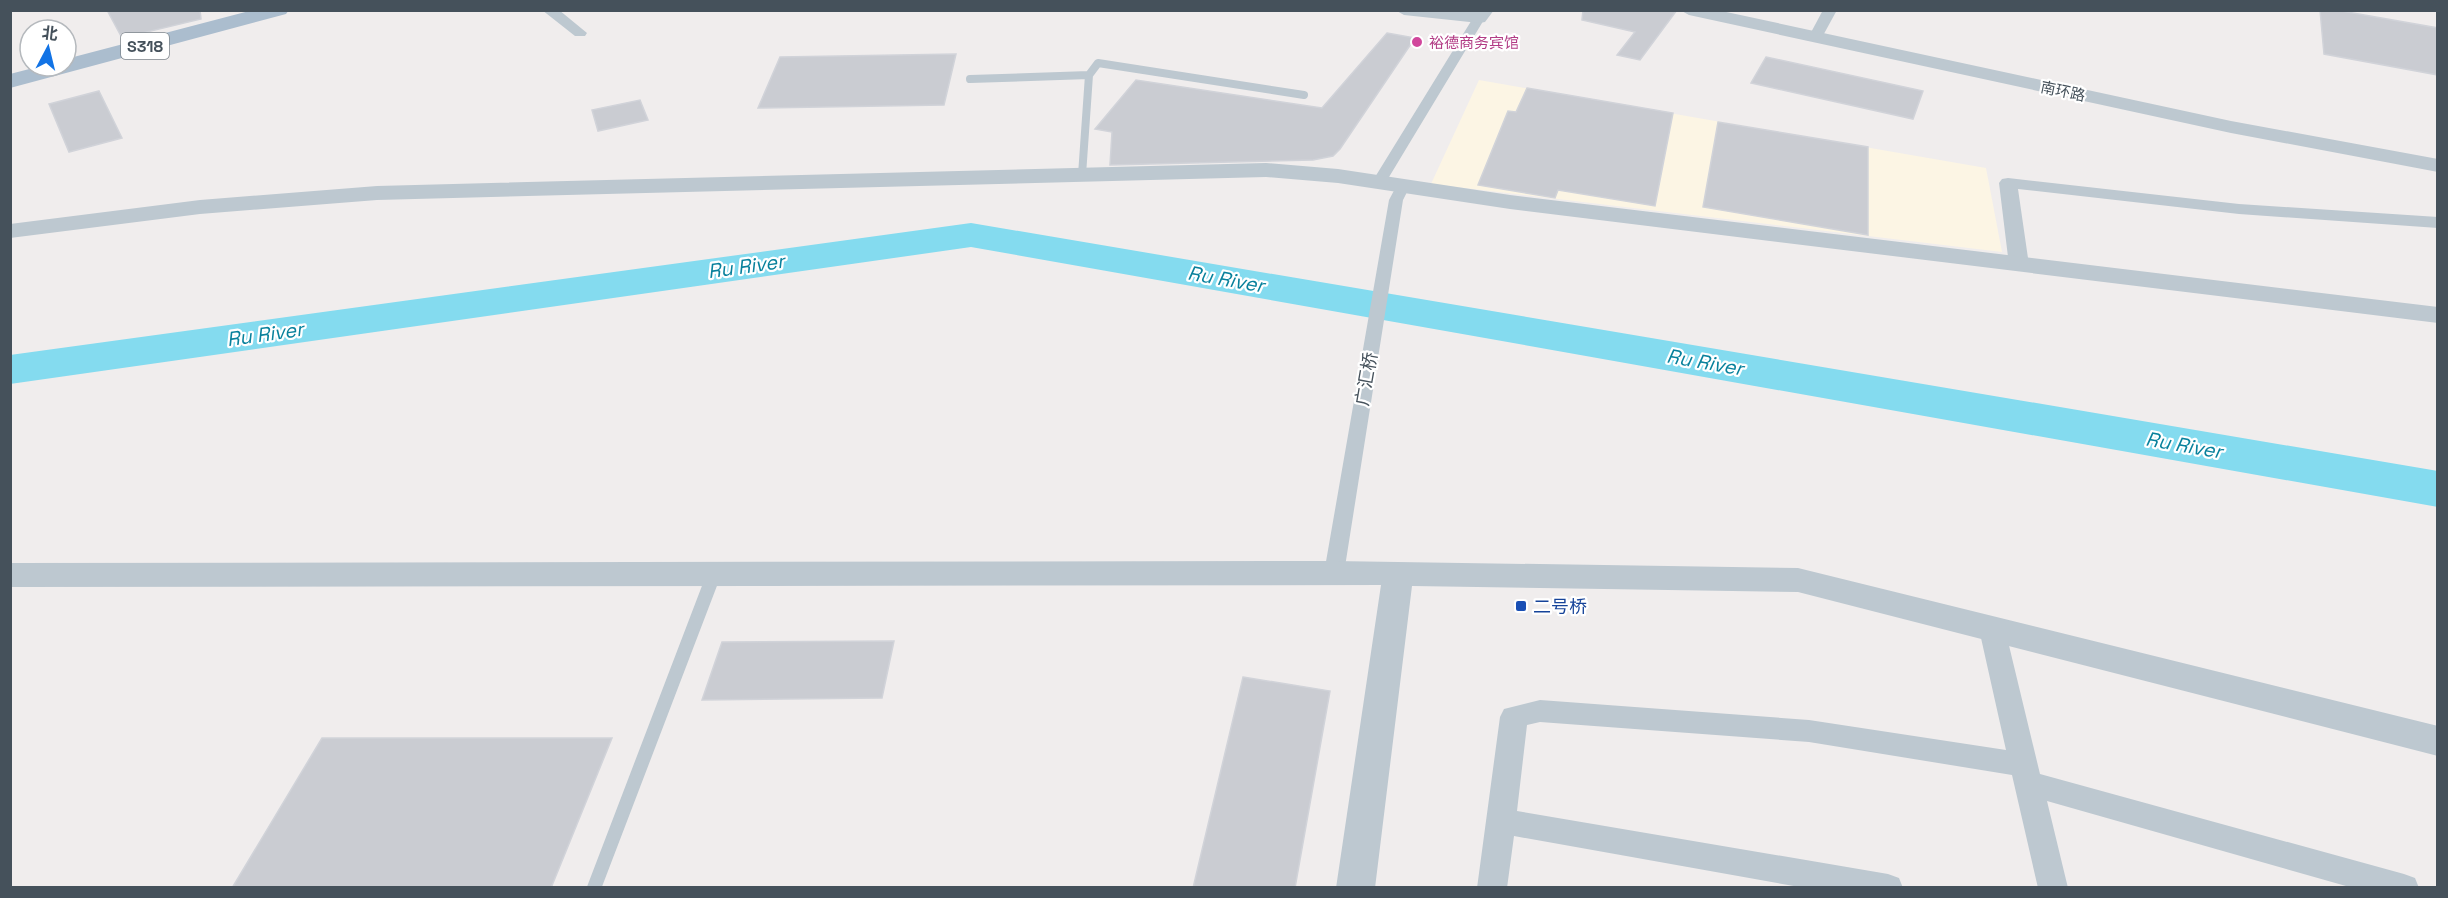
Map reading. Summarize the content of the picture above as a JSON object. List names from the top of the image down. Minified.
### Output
{"streets":{"main road":["S318"],"street":["南环路","广汇桥"]},"water":["Ru River"],"places":{"other":["裕德商务宾馆"],"transit":["二号桥"]},"north":"top"}
